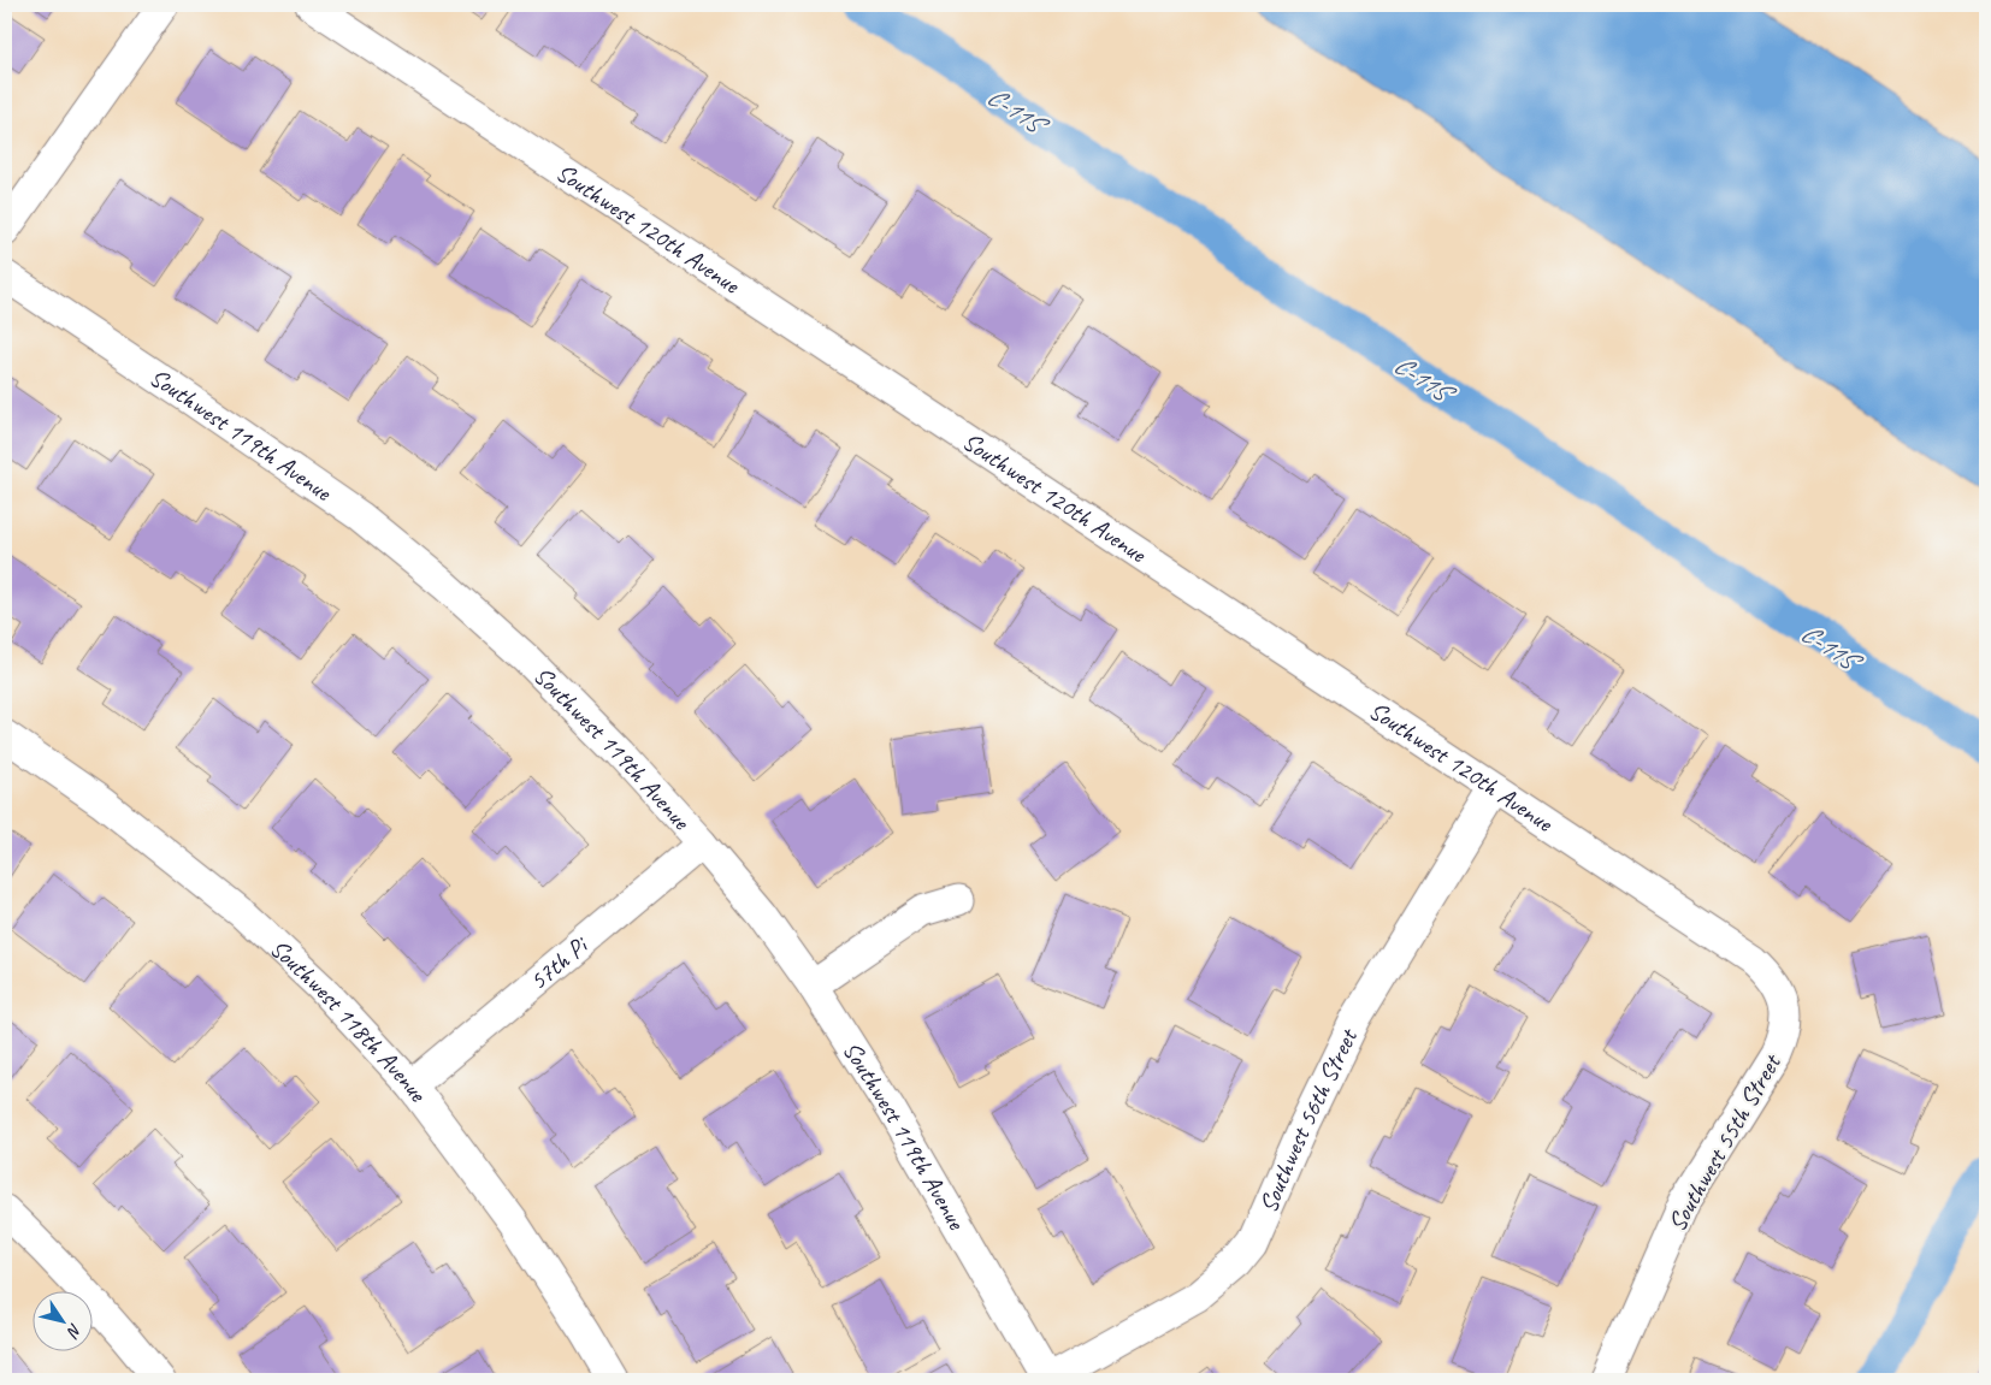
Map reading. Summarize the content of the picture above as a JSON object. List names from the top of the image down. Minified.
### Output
{"streets":{"street":["Southwest 120th Avenue","Southwest 119th Avenue","57th Pi","Southwest 118th Avenue","Southwest 56th Street","Southwest 55th Street"]},"crossings":[["Southwest 120th Avenue","Southwest 56th Street"],["Southwest 120th Avenue","Southwest 55th Street"],["Southwest 119th Avenue","57th Pi"],["Southwest 119th Avenue","Southwest 56th Street"],["57th Pi","Southwest 118th Avenue"]],"water":["C-11S"],"north":"bottom right"}
